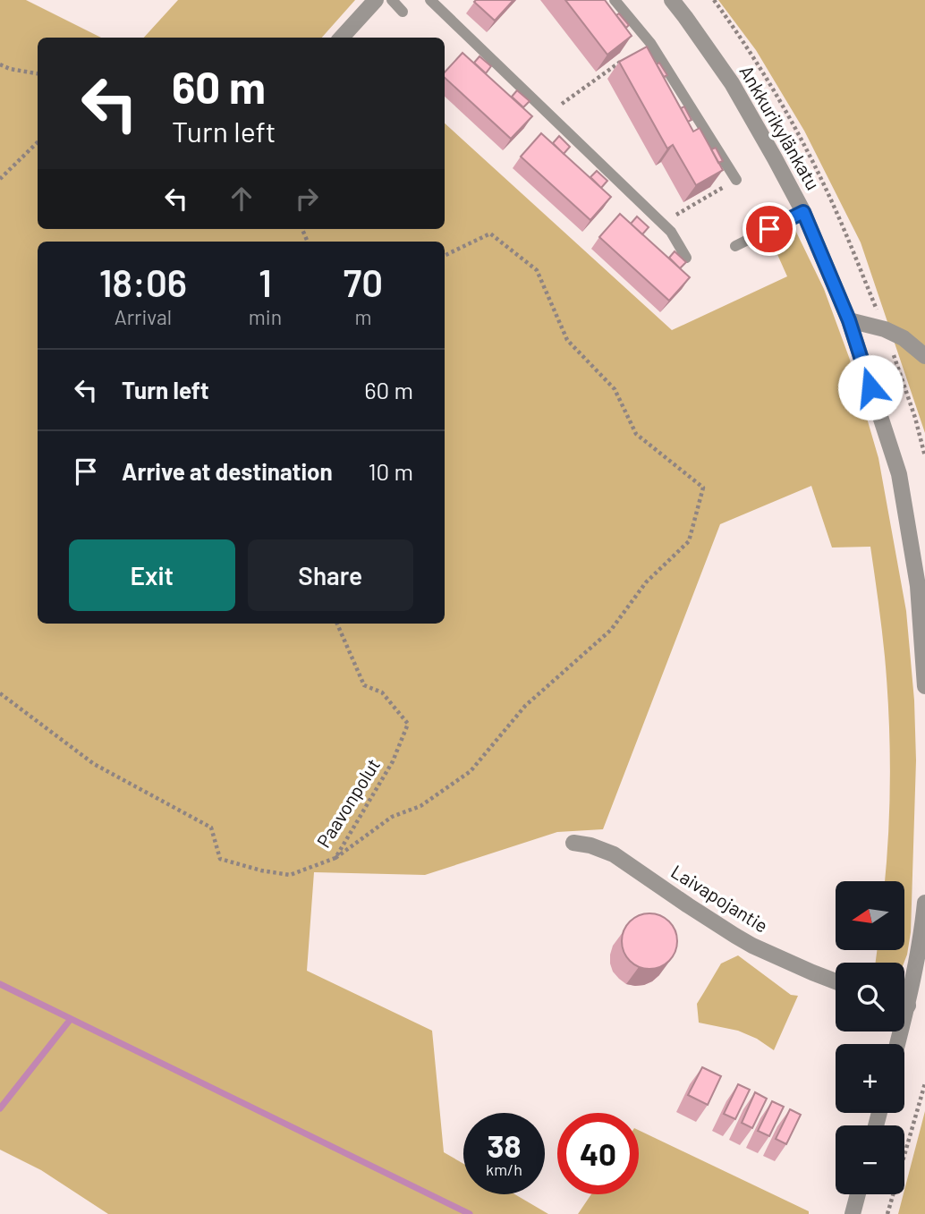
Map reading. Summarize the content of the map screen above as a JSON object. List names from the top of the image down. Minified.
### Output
{"streets":{"street":["Ankkurikylänkatu","Laivapojantie"],"path":["Paavonpolut"]},"north":"left","page":{"turn":["60 m","Turn left"],"eta":["18:06","Arrival","1","min","70","m"],"list":[{"name":"Turn left","value":"60 m"},{"name":"Arrive at destination","value":"10 m"}],"buttons":["Exit","Share"],"map_buttons":["+","−"],"speed":"38 km/h","limit":"40"}}
